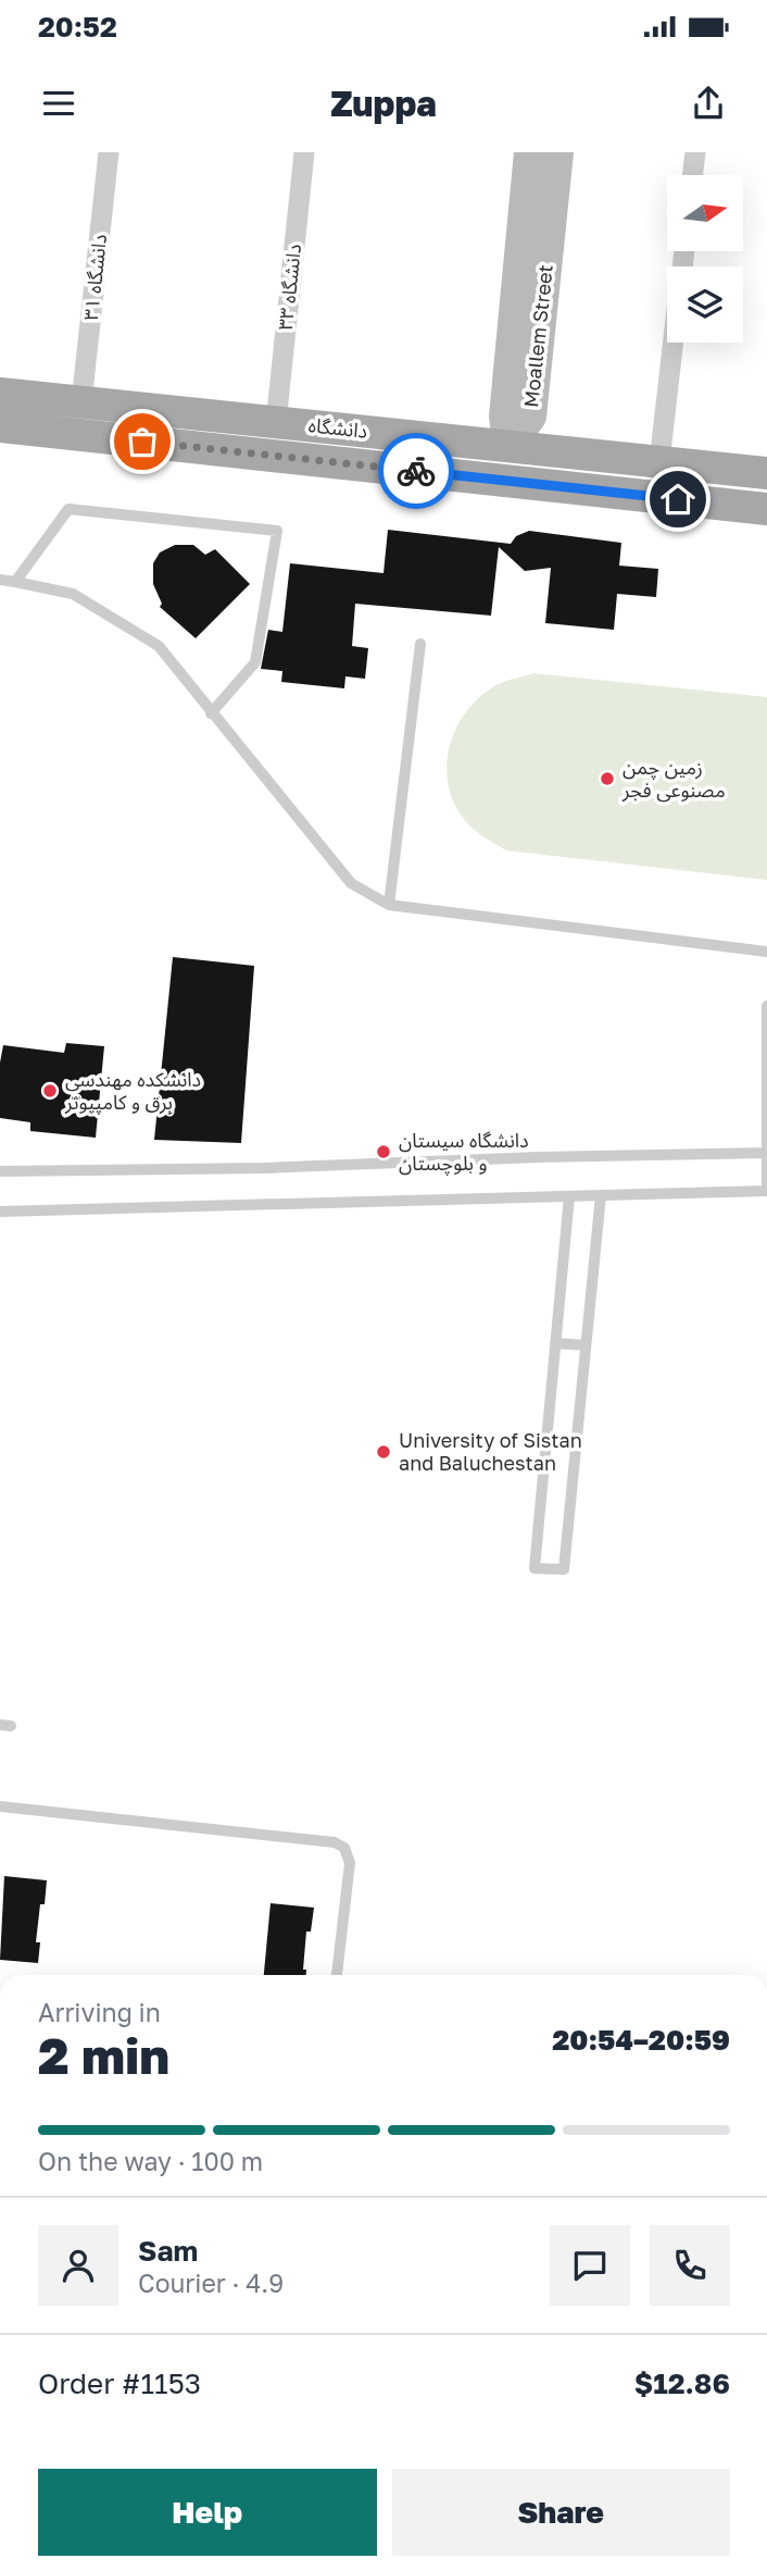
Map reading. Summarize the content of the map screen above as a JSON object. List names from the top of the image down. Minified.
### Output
{"streets":{"main road":["Moallem Street","دانشگاه"],"street":["دانشگاه ۳۱","دانشگاه ۳۳"]},"crossings":[["دانشگاه ۳۱","دانشگاه"],["دانشگاه ۳۳","دانشگاه"],["Moallem Street","دانشگاه"]],"places":["زمین چمن مصنوعی فجر","دانشکده مهندسی برق و کامپیوتر","دانشگاه سیستان و بلوچستان","University of Sistan and Baluchestan"],"north":"right","page":{"status":"20:52","header":"Zuppa","heading":["2 min","Arriving in","20:54–20:59"],"panel":["Sam","Courier · 4.9","Order #1153","$12.86"],"bar":"On the way · 100 m","buttons":["Help","Share"]}}
